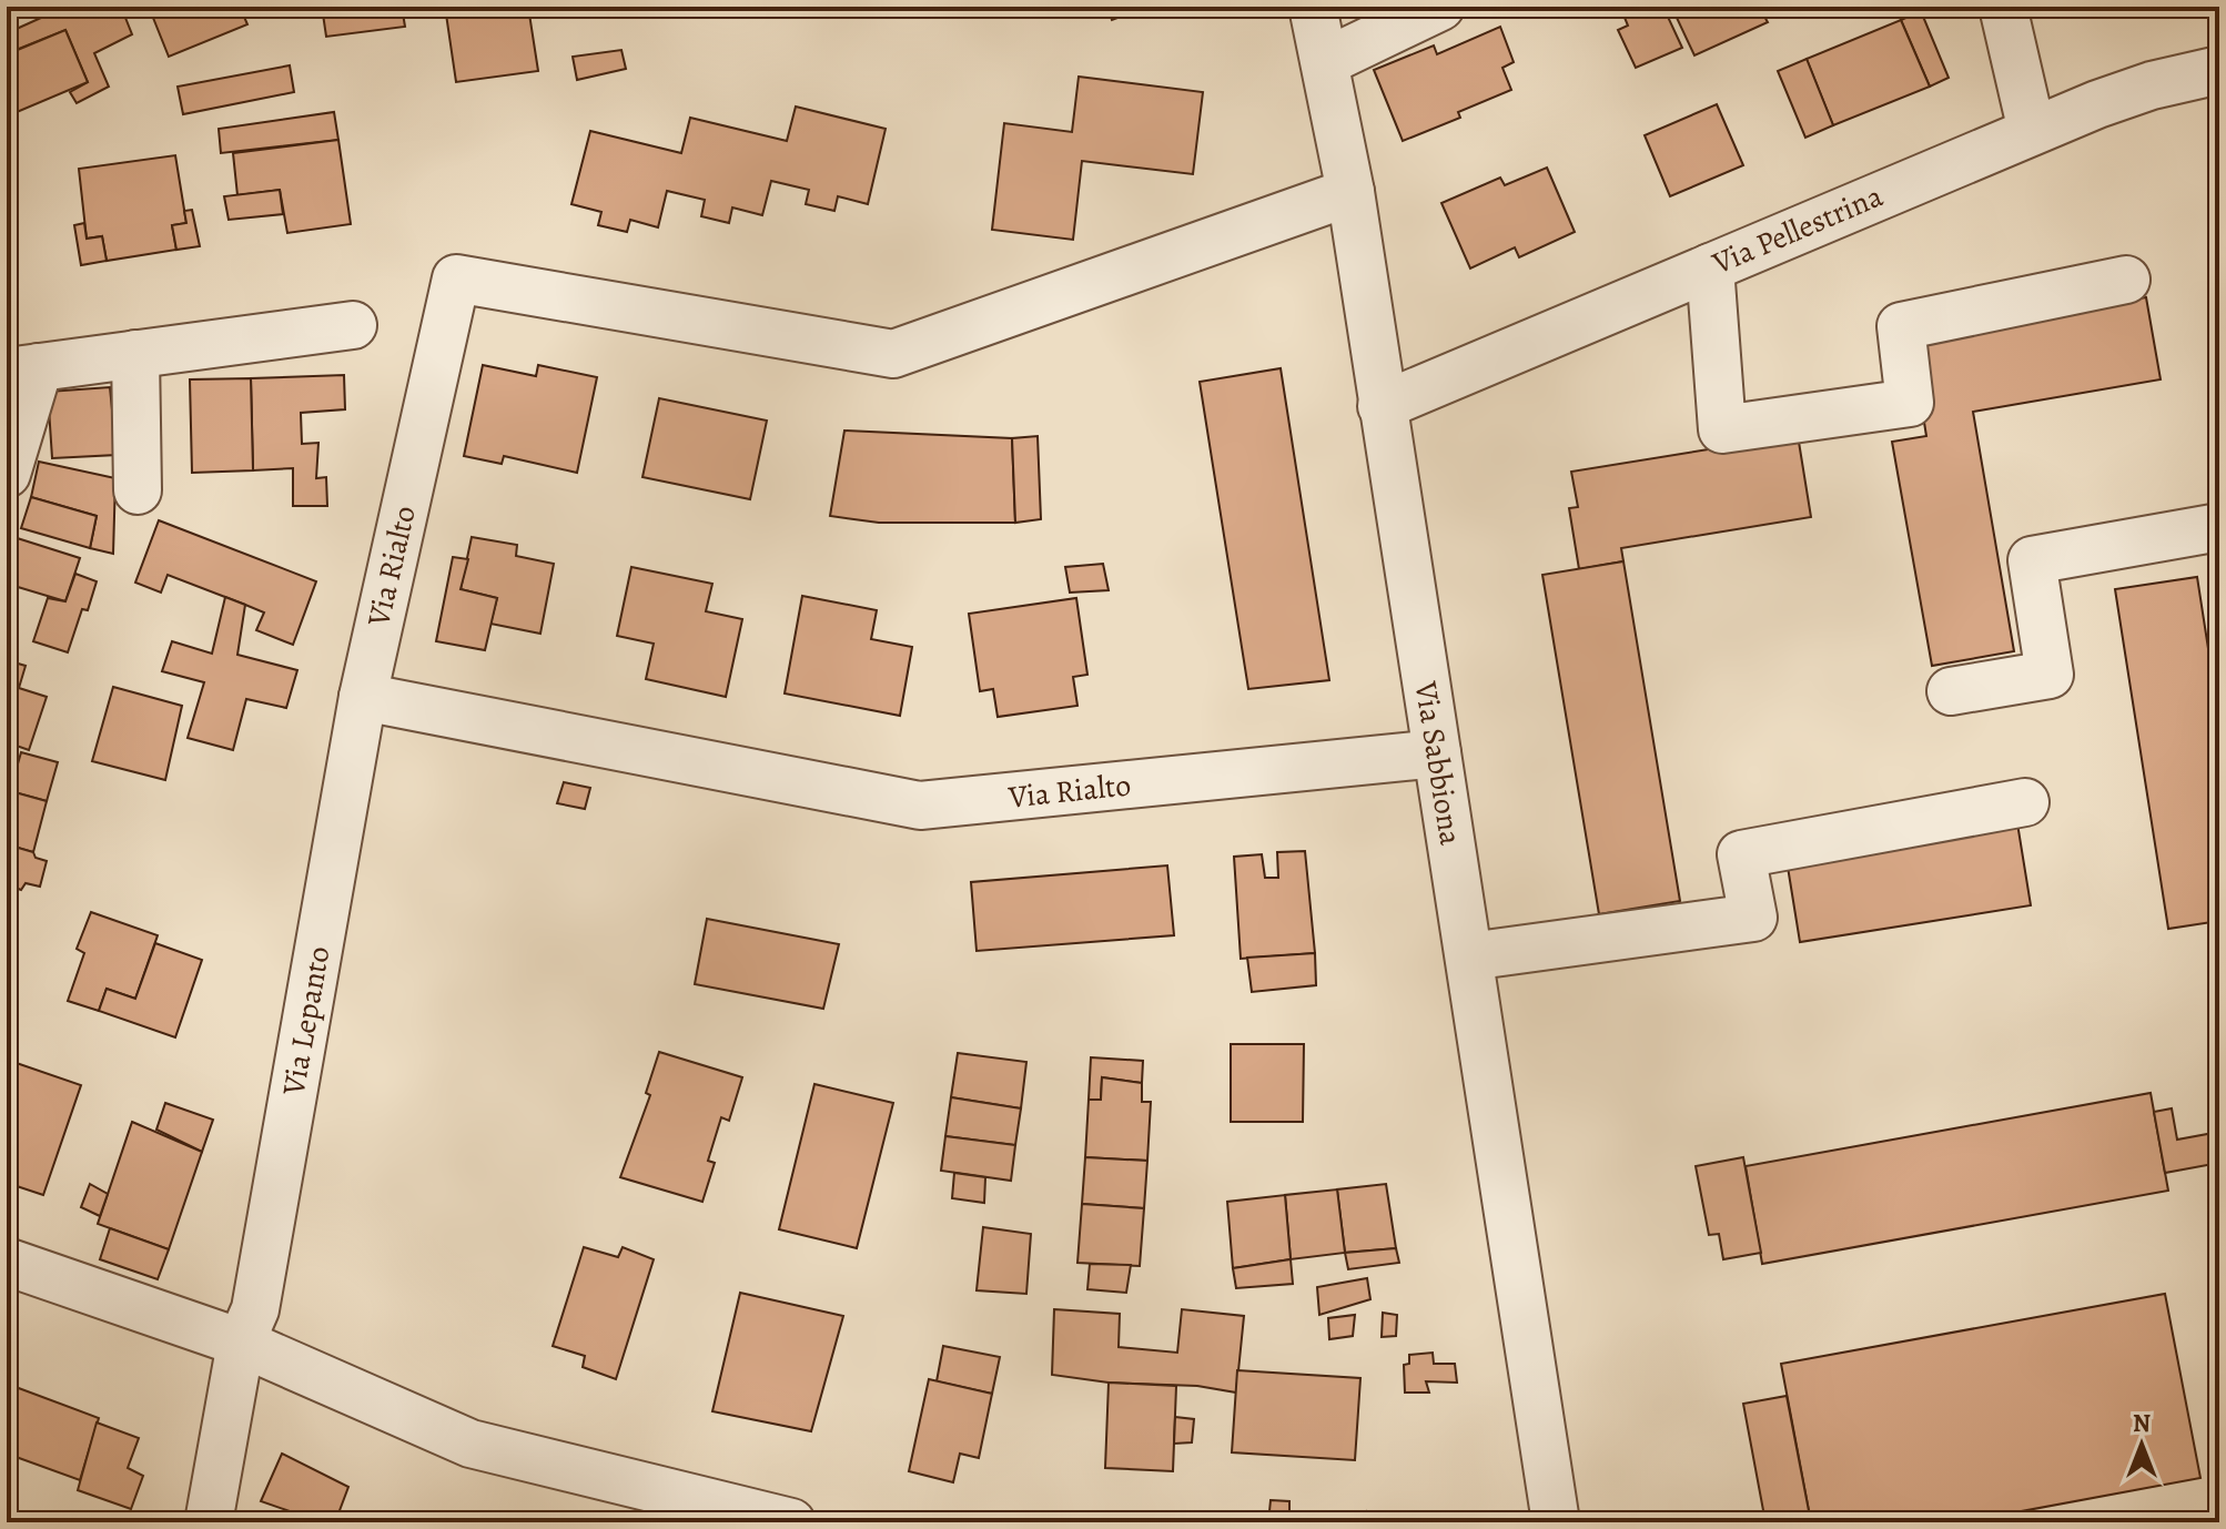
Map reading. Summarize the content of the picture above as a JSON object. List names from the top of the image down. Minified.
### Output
{"streets":{"street":["Via Pellestrina","Via Rialto","Via Sabbiona","Via Lepanto"]},"crossings":[["Via Pellestrina","Via Sabbiona"],["Via Rialto","Via Sabbiona"],["Via Rialto","Via Lepanto"]],"north":"top"}
